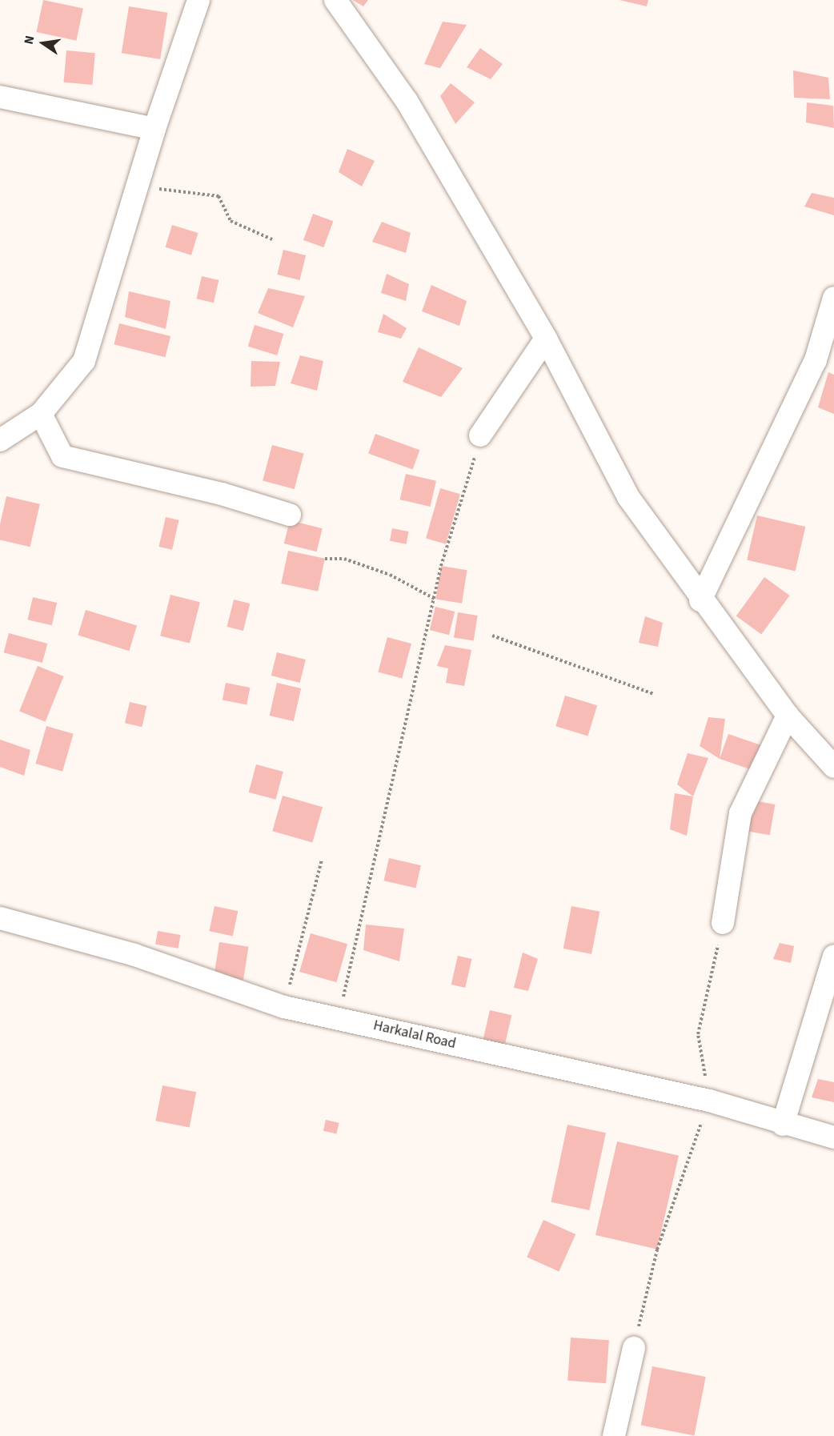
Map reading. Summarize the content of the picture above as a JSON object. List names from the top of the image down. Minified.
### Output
{"streets":{"street":["Harkalal Road"]},"north":"left"}
